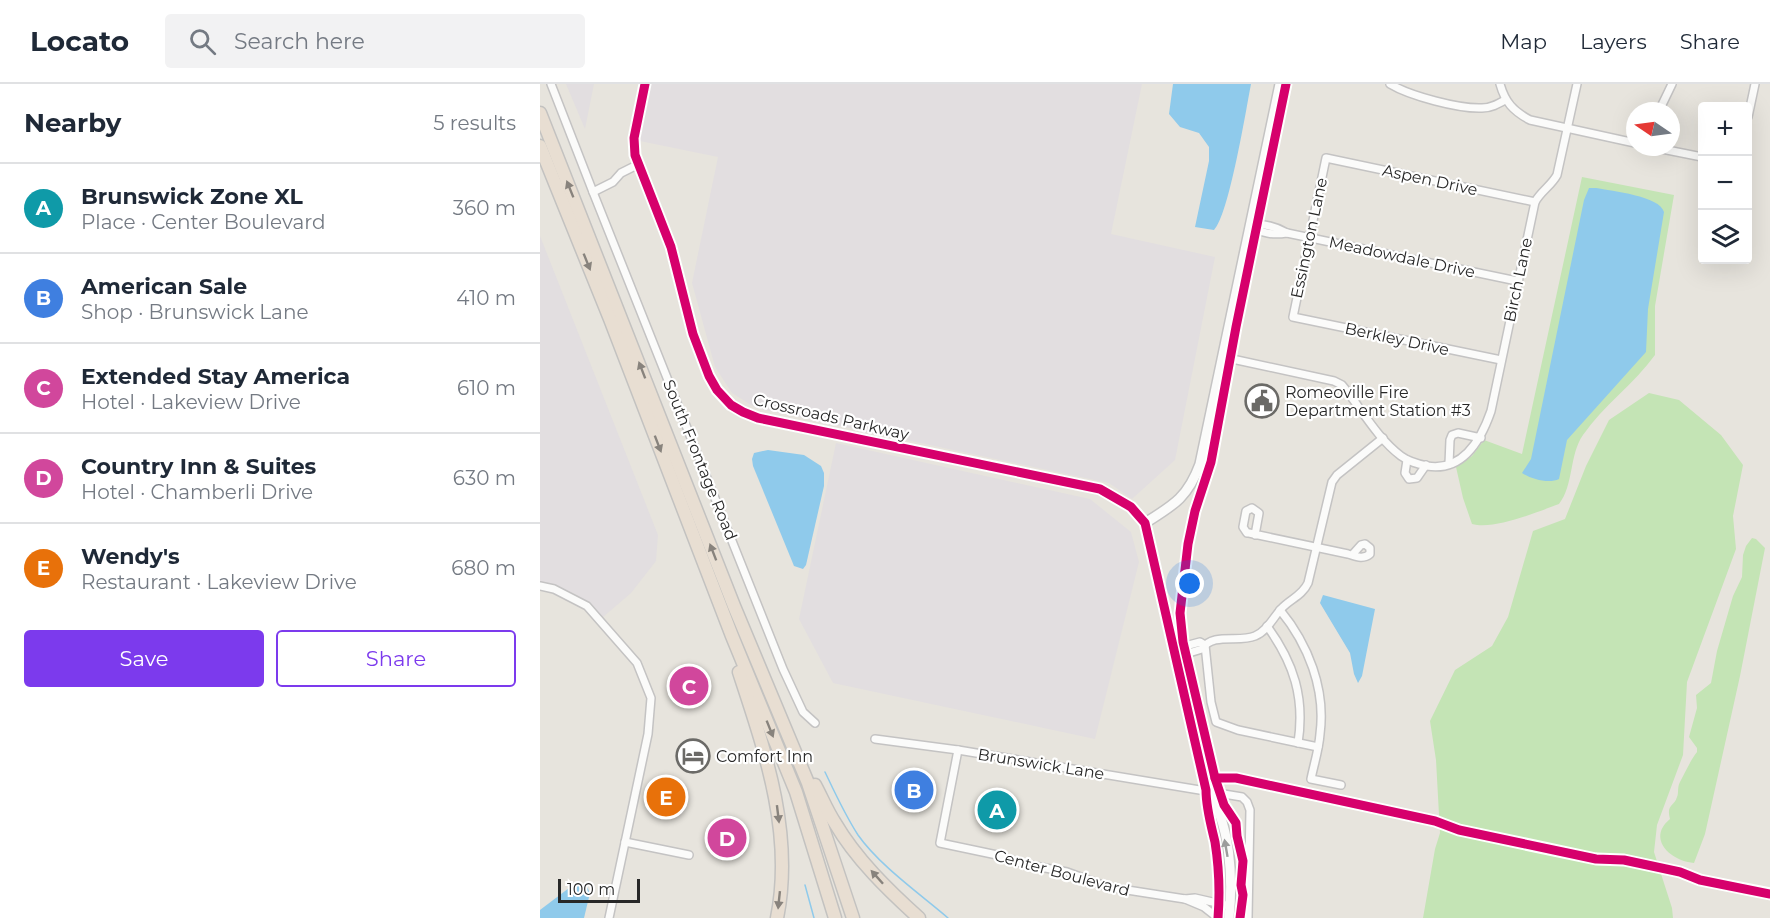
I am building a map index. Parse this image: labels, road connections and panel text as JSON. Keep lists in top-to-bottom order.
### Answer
{
  "streets": {
    "street": [
      "Aspen Drive",
      "Essington Lane",
      "Meadowdale Drive",
      "Birch Lane",
      "Berkley Drive",
      "Crossroads Parkway",
      "South Frontage Road",
      "Brunswick Lane",
      "Center Boulevard"
    ]
  },
  "crossings": [
    ["Aspen Drive", "Essington Lane"],
    ["Aspen Drive", "Birch Lane"],
    ["Essington Lane", "Meadowdale Drive"],
    ["Essington Lane", "Berkley Drive"],
    ["Meadowdale Drive", "Birch Lane"],
    ["Birch Lane", "Berkley Drive"],
    ["Brunswick Lane", "Center Boulevard"]
  ],
  "places": {
    "public building": ["Romeoville Fire Department Station #3"],
    "hotel": ["Comfort Inn"]
  },
  "scale_bar": "100 m",
  "north": "left",
  "page": {
    "header": "Locato",
    "search": "Search here",
    "nav": ["Map", "Layers", "Share"],
    "heading": ["Nearby", "5 results"],
    "map_buttons": ["+", "−"],
    "list": [
      {
        "mark": "A",
        "name": "Brunswick Zone XL",
        "note": "Place · Center Boulevard",
        "value": "360 m"
      },
      {
        "mark": "B",
        "name": "American Sale",
        "note": "Shop · Brunswick Lane",
        "value": "410 m"
      },
      {
        "mark": "C",
        "name": "Extended Stay America",
        "note": "Hotel · Lakeview Drive",
        "value": "610 m"
      },
      {
        "mark": "D",
        "name": "Country Inn & Suites",
        "note": "Hotel · Chamberli Drive",
        "value": "630 m"
      },
      {
        "mark": "E",
        "name": "Wendy's",
        "note": "Restaurant · Lakeview Drive",
        "value": "680 m"
      }
    ],
    "buttons": ["Save", "Share"],
    "pins": [
      "C",
      "B",
      "E",
      "A",
      "D"
    ],
    "scale": "100 m"
  }
}
